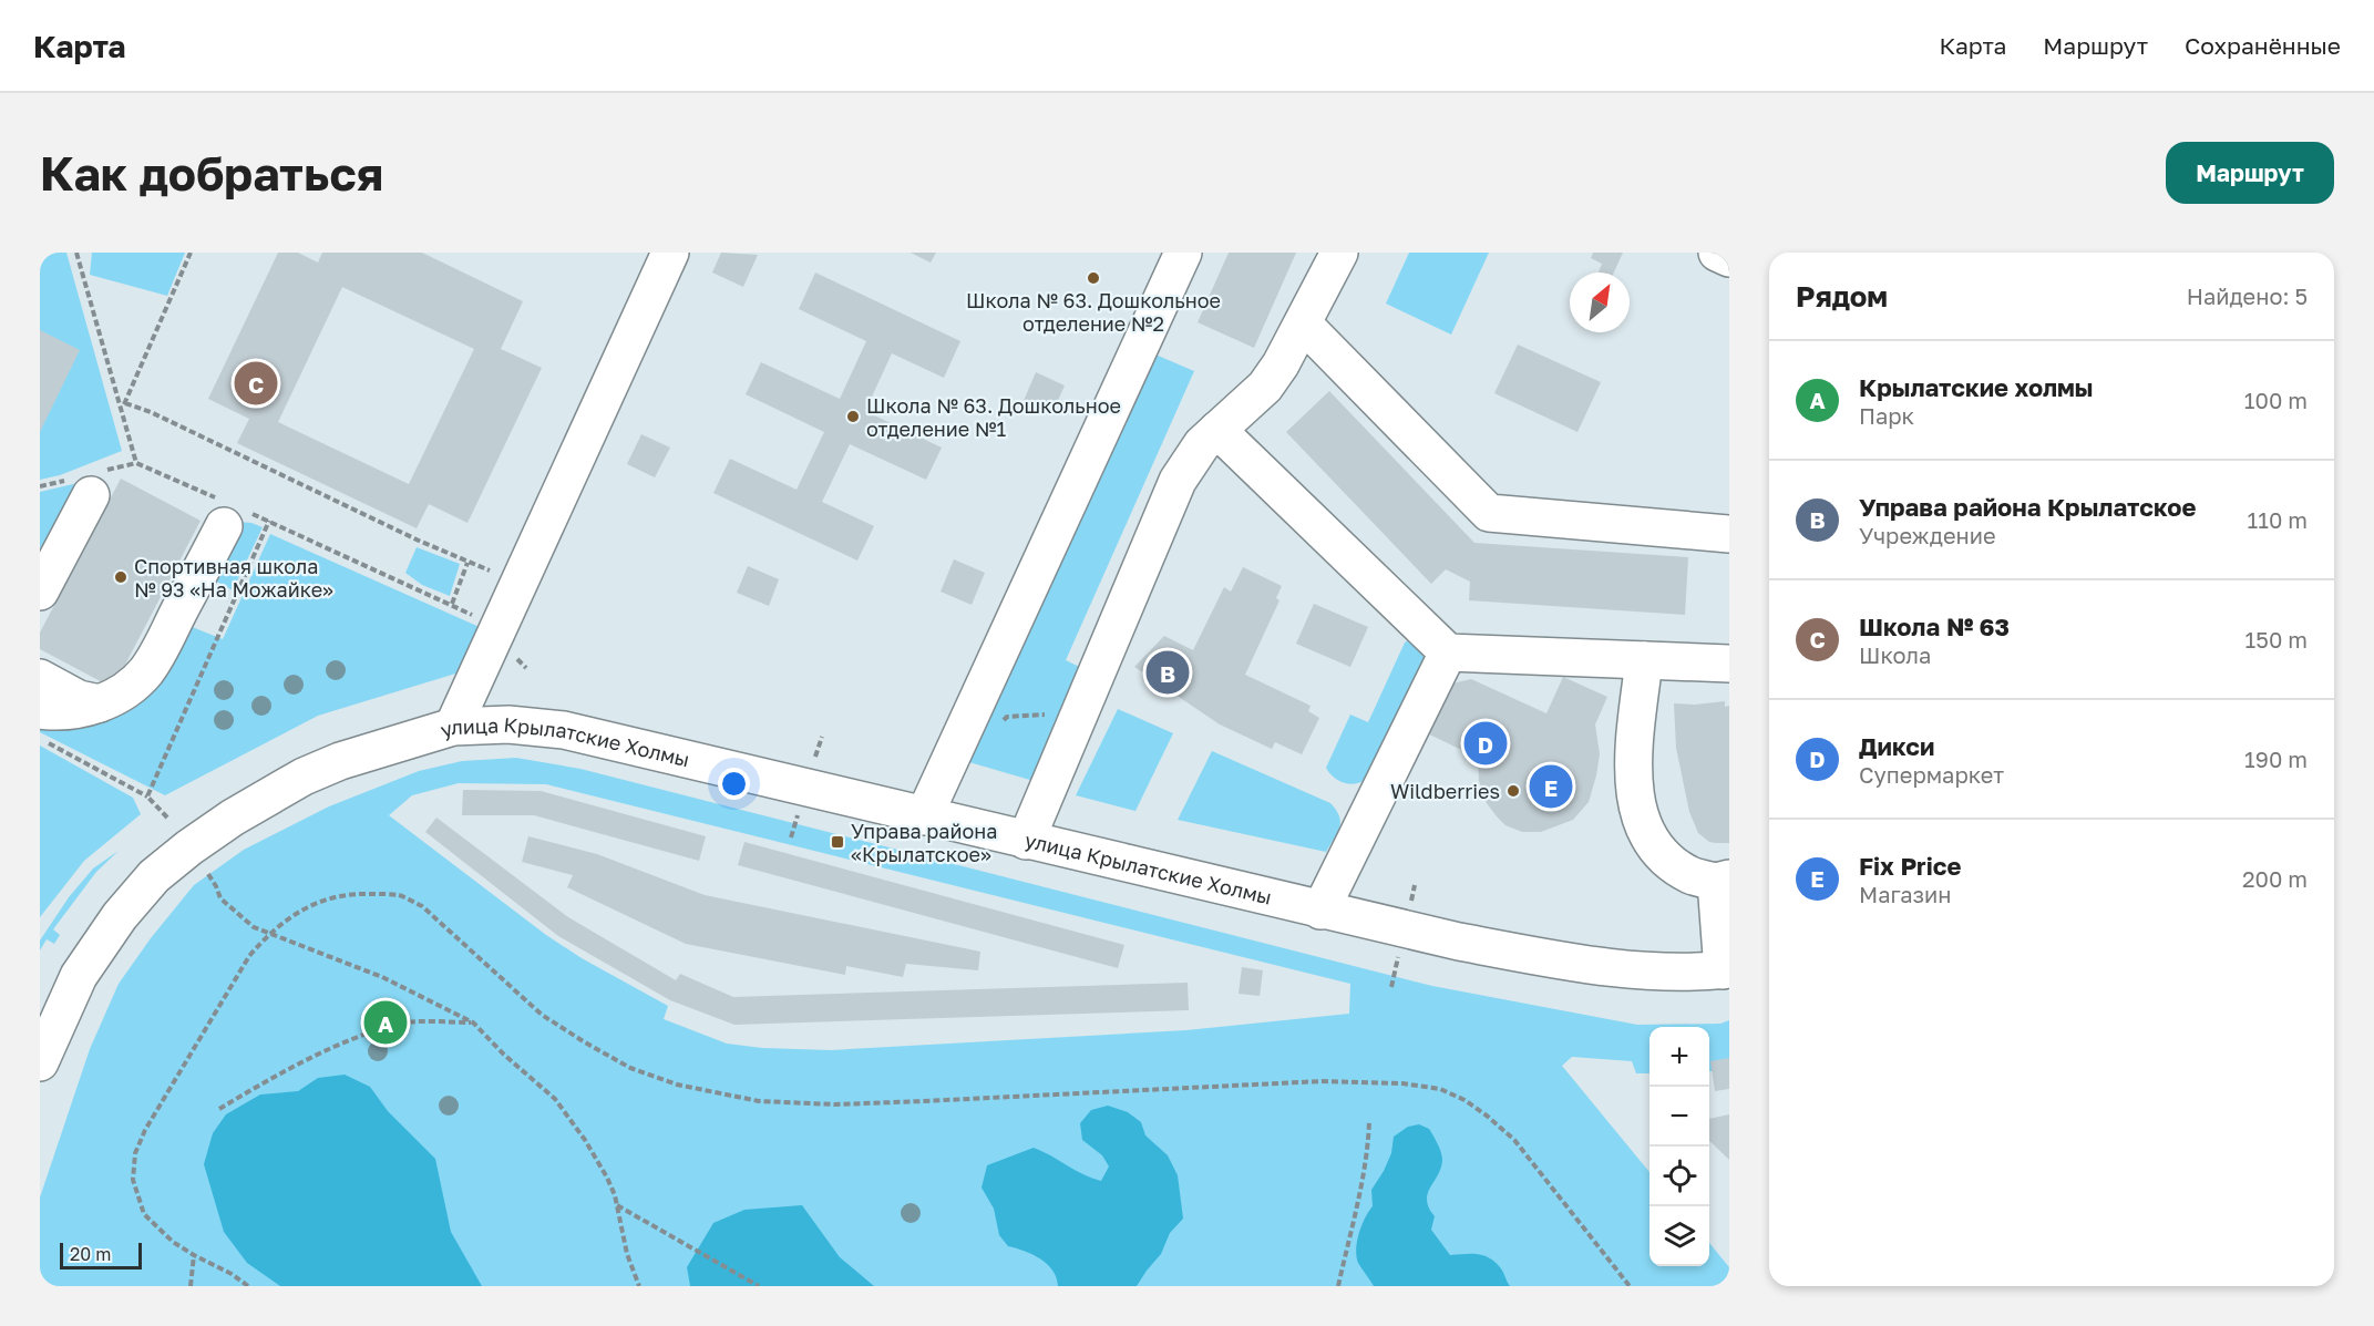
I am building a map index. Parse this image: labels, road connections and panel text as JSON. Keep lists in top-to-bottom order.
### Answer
{
  "streets": {
    "street": ["улица Крылатские Холмы"]
  },
  "places": {
    "other": [
      "Школа № 63. Дошкольное отделение №2",
      "Школа № 63. Дошкольное отделение №1",
      "Спортивная школа № 93 «На Можайке»",
      "Wildberries"
    ],
    "transit": ["Управа района «Крылатское»"]
  },
  "scale_bar": "20 m",
  "north": "top right",
  "page": {
    "header": "Карта",
    "nav": ["Карта", "Маршрут", "Сохранённые"],
    "buttons": "Маршрут",
    "title": "Как добраться",
    "heading": ["Рядом", "Найдено: 5"],
    "list": [
      {
        "mark": "A",
        "name": "Крылатские холмы",
        "note": "Парк",
        "value": "100 m"
      },
      {
        "mark": "B",
        "name": "Управа района Крылатское",
        "note": "Учреждение",
        "value": "110 m"
      },
      {
        "mark": "C",
        "name": "Школа № 63",
        "note": "Школа",
        "value": "150 m"
      },
      {
        "mark": "D",
        "name": "Дикси",
        "note": "Супермаркет",
        "value": "190 m"
      },
      {
        "mark": "E",
        "name": "Fix Price",
        "note": "Магазин",
        "value": "200 m"
      }
    ],
    "pins": [
      "C",
      "B",
      "D",
      "E",
      "A"
    ],
    "map_buttons": ["+", "−"],
    "scale": "20 m"
  }
}
